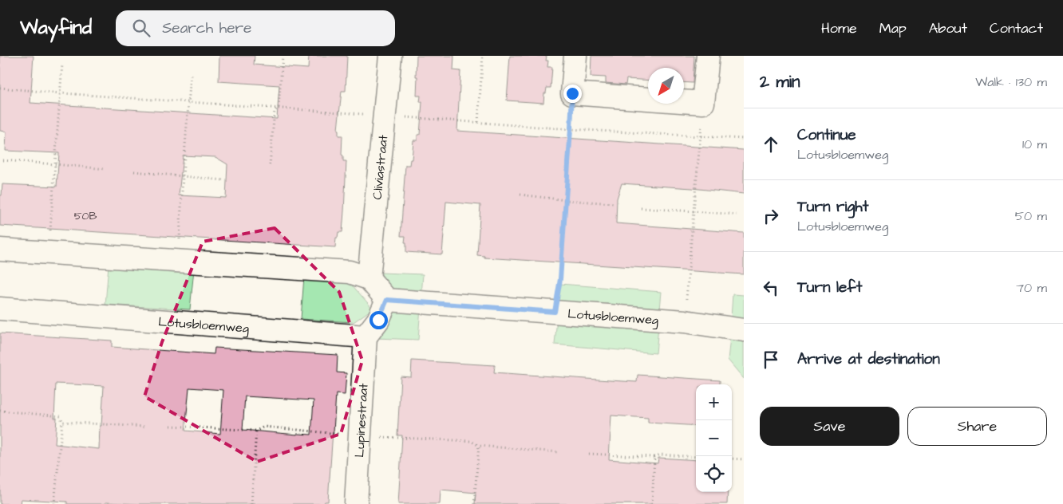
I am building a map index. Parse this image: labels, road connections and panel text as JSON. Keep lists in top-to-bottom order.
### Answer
{
  "streets": {
    "street": ["Cliviastraat", "Lotusbloemweg", "Lupinestraat"]
  },
  "crossings": [
    ["Lotusbloemweg", "Lupinestraat"]
  ],
  "house_numbers": ["50B"],
  "north": "bottom left",
  "page": {
    "header": "Wayfind",
    "search": "Search here",
    "nav": [
      "Home",
      "Map",
      "About",
      "Contact"
    ],
    "heading": ["2 min", "Walk · 130 m"],
    "list": [
      ["Continue", "Lotusbloemweg", "10 m"],
      ["Turn right", "Lotusbloemweg", "50 m"],
      ["Turn left", "70 m"],
      "Arrive at destination"
    ],
    "map_buttons": ["+", "−"],
    "buttons": ["Save", "Share"]
  }
}
